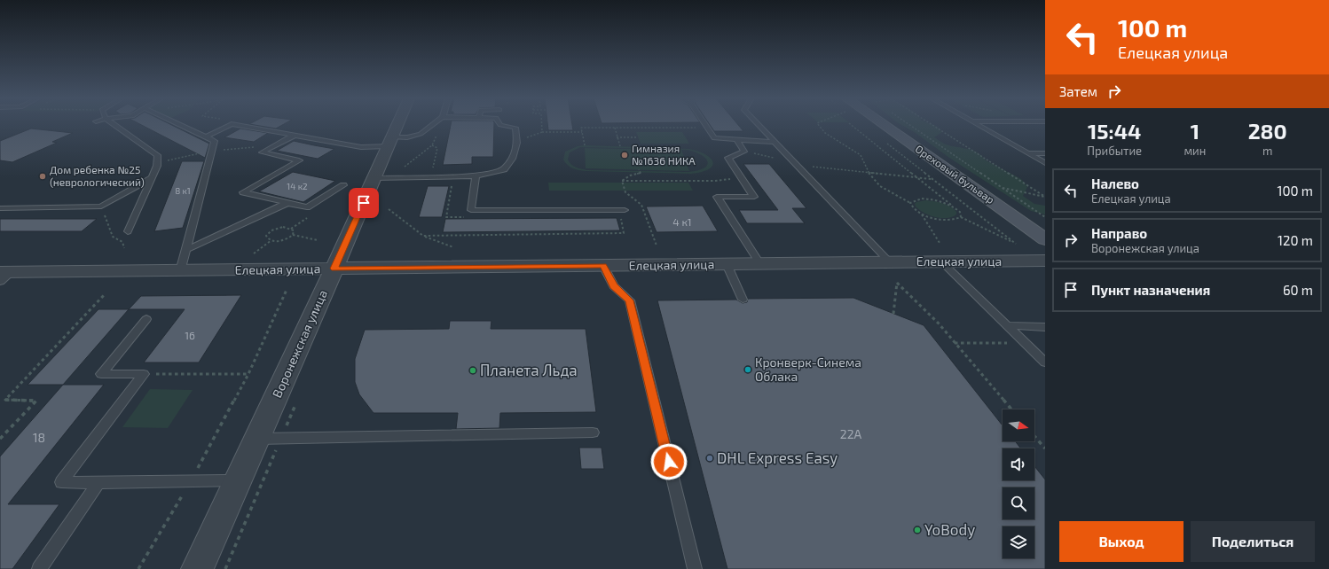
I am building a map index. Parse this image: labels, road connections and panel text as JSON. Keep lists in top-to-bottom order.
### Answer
{
  "streets": {
    "main road": ["Ореховый бульвар"],
    "street": ["Елецкая улица", "Воронежская улица"]
  },
  "crossings": [
    ["Елецкая улица", "Воронежская улица"]
  ],
  "places": [
    "Гимназия №1636 НИКА",
    "Дом ребенка №25 (неврологический)",
    "Кронверк-Синема Облака",
    "Планета Льда",
    "DHL Express Easy",
    "YoBody"
  ],
  "house_numbers": [
    "14 к2",
    "8 к1",
    "4 к1",
    "16",
    "22А",
    "18"
  ],
  "north": "right",
  "page": {
    "turn": ["100 m", "Елецкая улица"],
    "then": "Затем",
    "eta": [
      "15:44",
      "Прибытие",
      "1",
      "мин",
      "280",
      "m"
    ],
    "list": [
      {
        "name": "Налево",
        "note": "Елецкая улица",
        "value": "100 m"
      },
      {
        "name": "Направо",
        "note": "Воронежская улица",
        "value": "120 m"
      },
      {
        "name": "Пункт назначения",
        "value": "60 m"
      }
    ],
    "buttons": ["Выход", "Поделиться"]
  }
}
